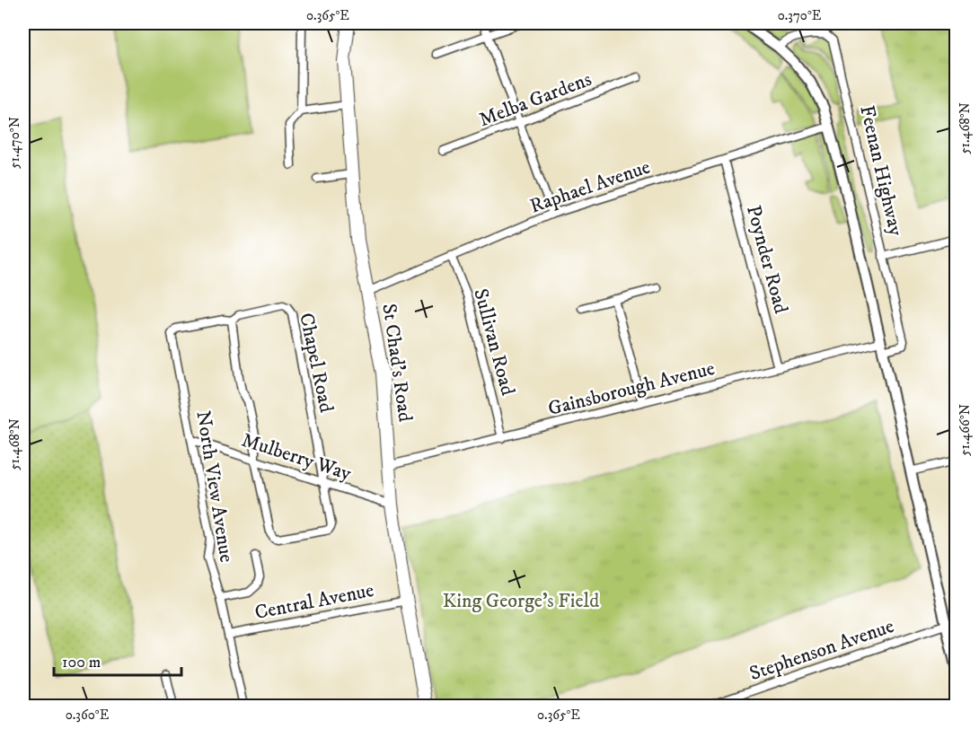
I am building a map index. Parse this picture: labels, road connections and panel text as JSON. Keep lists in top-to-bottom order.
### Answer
{
  "streets": {
    "main road": ["St Chad's Road"],
    "street": [
      "Melba Gardens",
      "Feenan Highway",
      "Raphael Avenue",
      "Poynder Road",
      "Sullivan Road",
      "Chapel Road",
      "Gainsborough Avenue",
      "Mulberry Way",
      "North View Avenue",
      "Central Avenue",
      "Stephenson Avenue"
    ]
  },
  "crossings": [
    ["Feenan Highway", "Raphael Avenue"],
    ["Feenan Highway", "Gainsborough Avenue"],
    ["Feenan Highway", "Stephenson Avenue"],
    ["Raphael Avenue", "Poynder Road"],
    ["Raphael Avenue", "Sullivan Road"],
    ["Raphael Avenue", "St Chad's Road"],
    ["Poynder Road", "Gainsborough Avenue"],
    ["Sullivan Road", "Gainsborough Avenue"],
    ["Chapel Road", "Mulberry Way"],
    ["Chapel Road", "North View Avenue"],
    ["St Chad's Road", "Gainsborough Avenue"],
    ["St Chad's Road", "Mulberry Way"],
    ["St Chad's Road", "Central Avenue"],
    ["Mulberry Way", "North View Avenue"],
    ["North View Avenue", "Central Avenue"]
  ],
  "parks": ["King George's Field"],
  "scale_bar": "100 m",
  "coordinates": [
    "0.365°E",
    "0.370°E",
    "51.468°N",
    "51.470°N",
    "51.466°N",
    "0.360°E"
  ]
}
